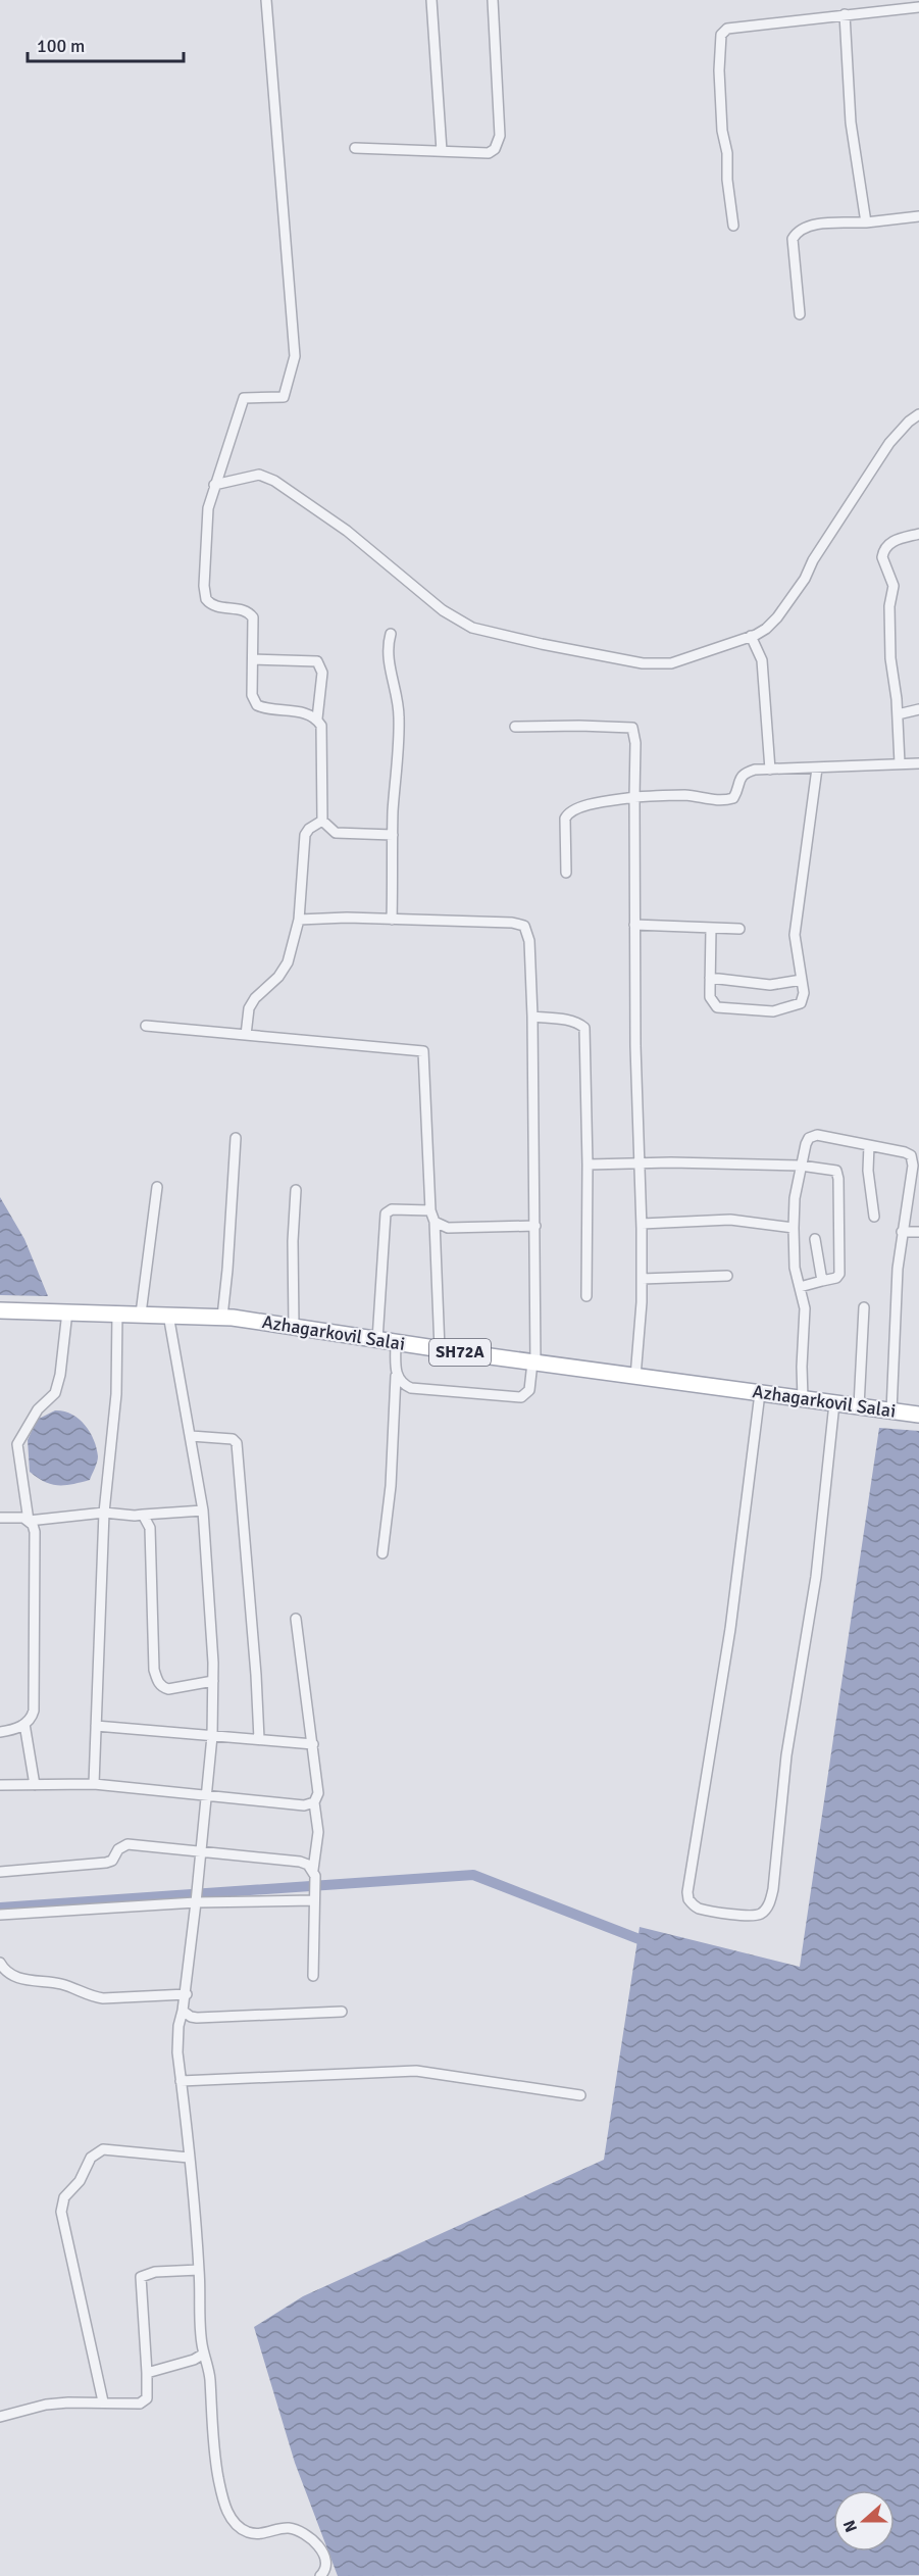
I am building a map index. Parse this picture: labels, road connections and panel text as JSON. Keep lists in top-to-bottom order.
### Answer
{
  "streets": {
    "main road": ["Azhagarkovil Salai", "SH72A"]
  },
  "scale_bar": "100 m",
  "north": "left"
}
